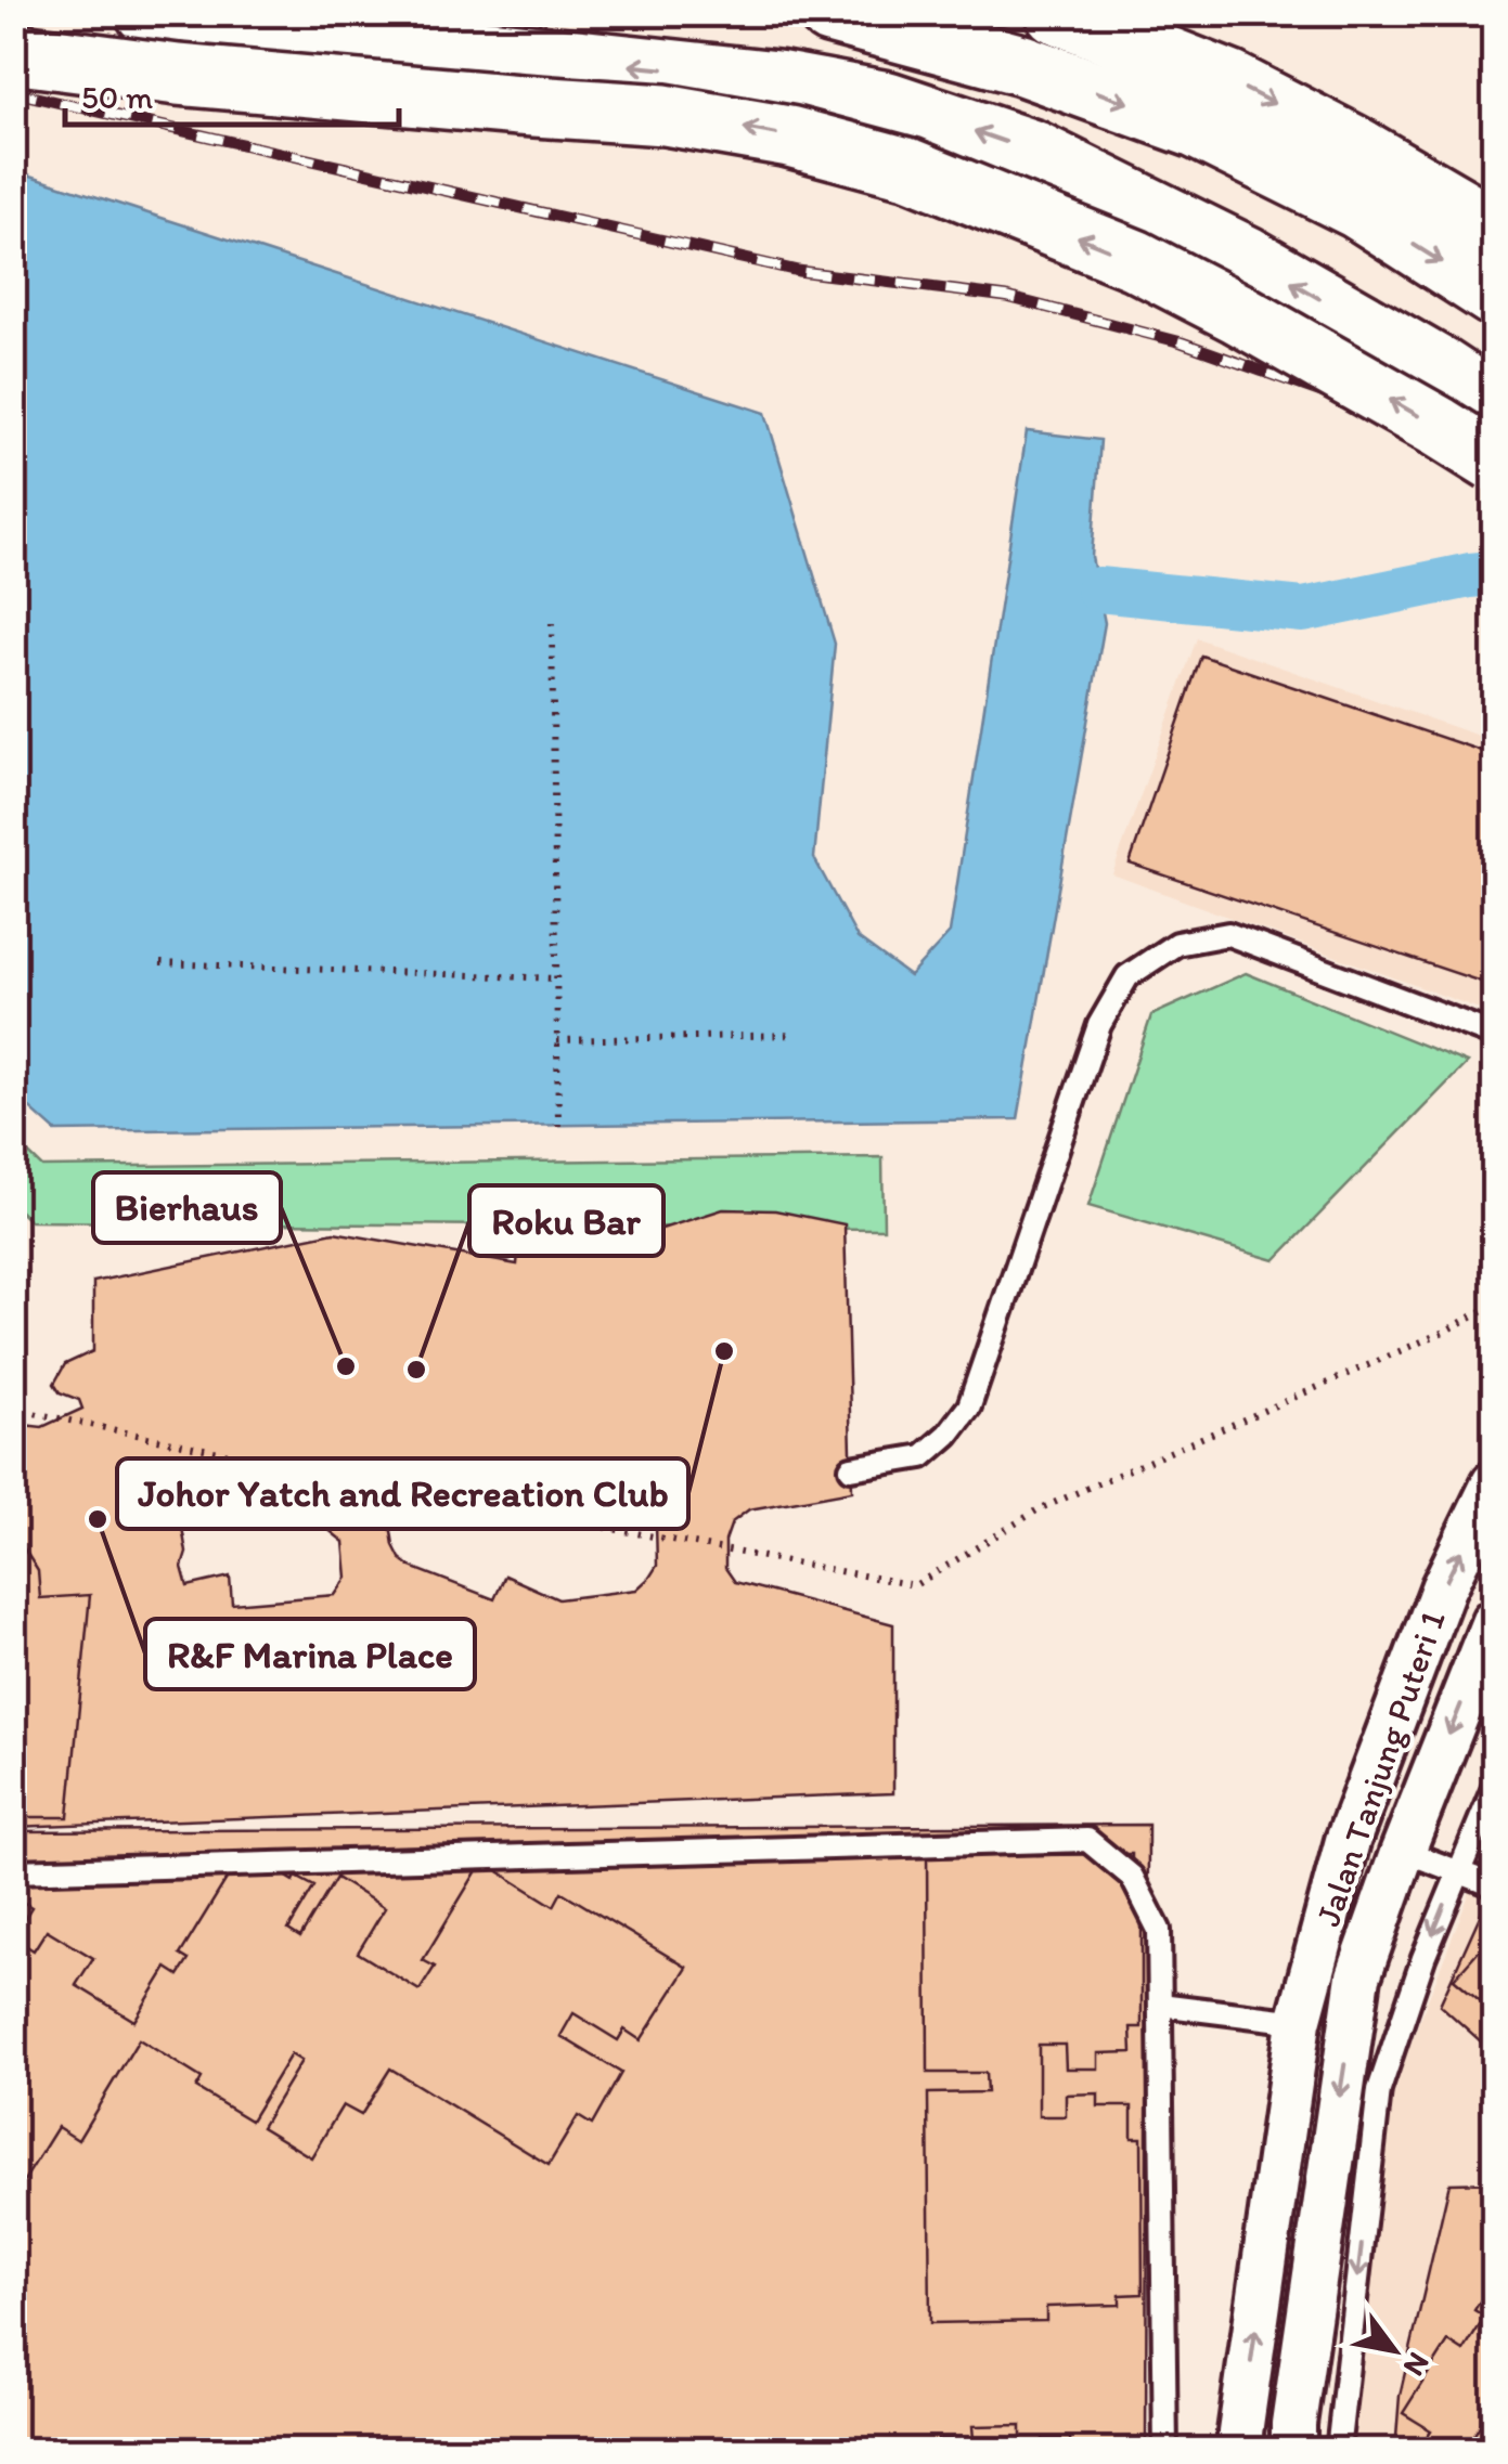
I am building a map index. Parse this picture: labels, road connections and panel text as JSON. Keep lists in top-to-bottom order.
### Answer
{
  "streets": {
    "street": ["Jalan Tanjung Puteri 1"]
  },
  "places": [
    "Johor Yatch and Recreation Club",
    "Bierhaus",
    "Roku Bar",
    "R&F Marina Place"
  ],
  "scale_bar": "50 m",
  "north": "bottom right"
}
